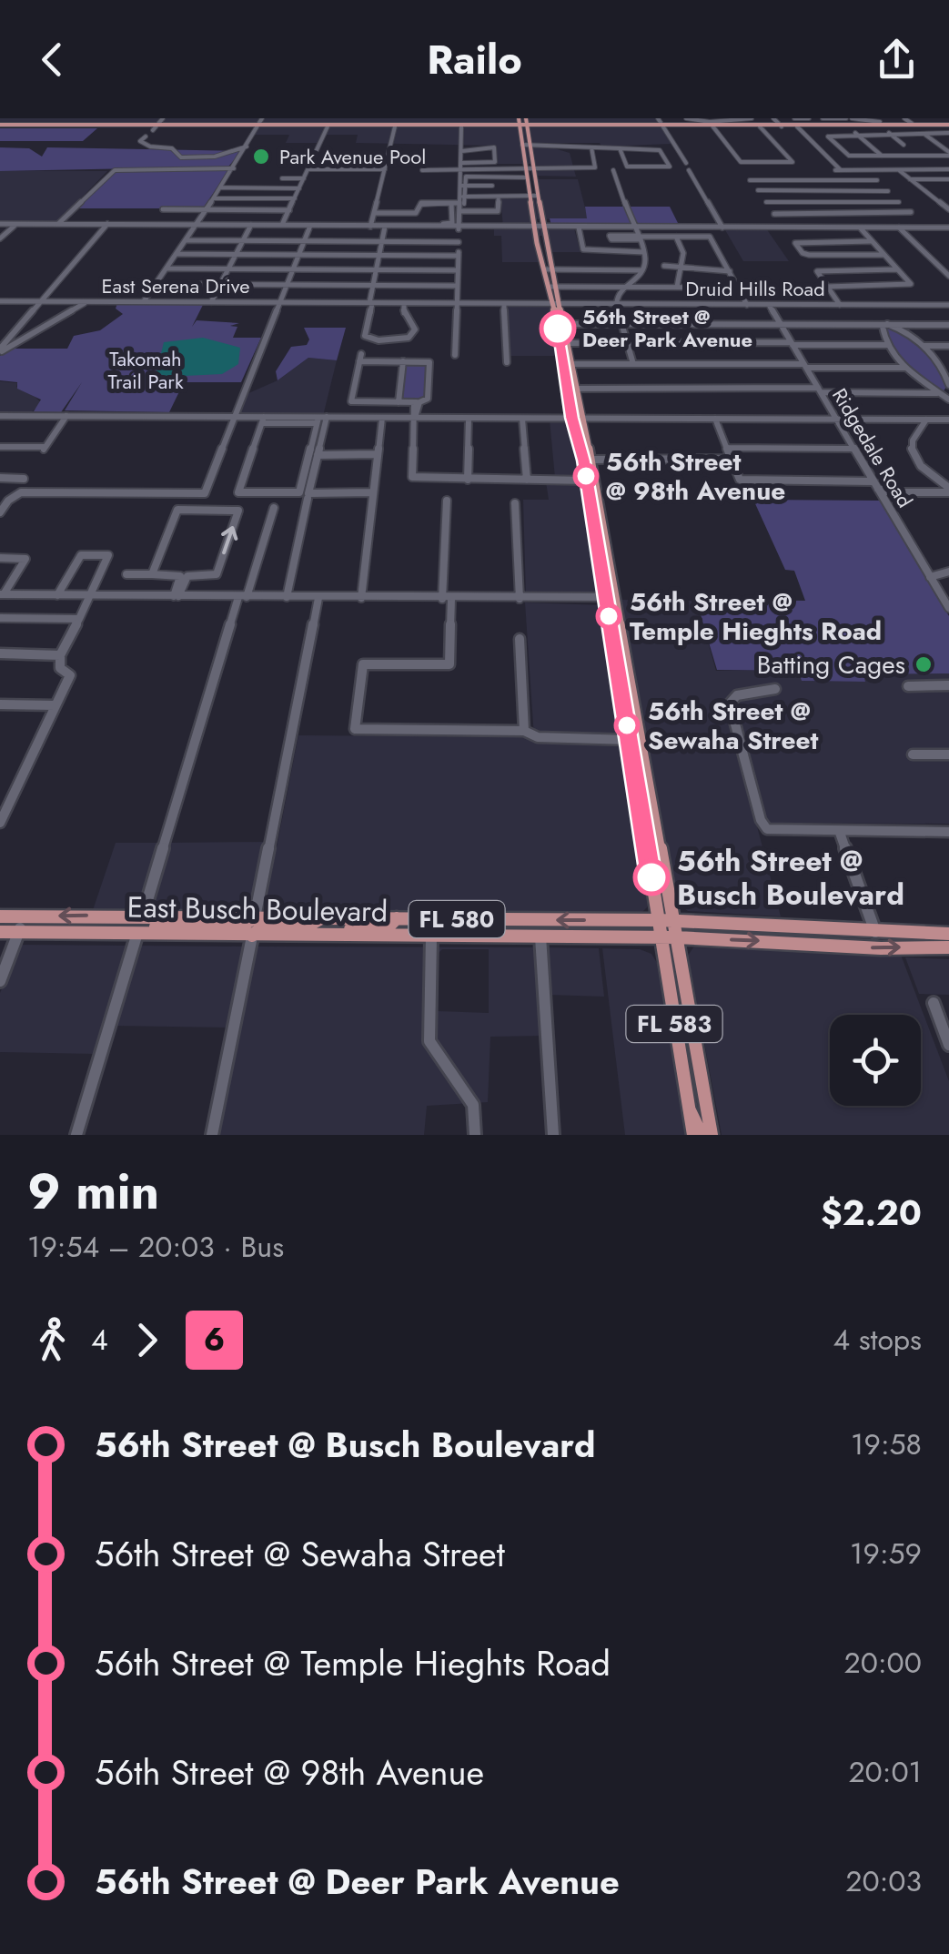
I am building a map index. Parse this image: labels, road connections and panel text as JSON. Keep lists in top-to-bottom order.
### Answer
{
  "streets": {
    "main road": ["East Busch Boulevard", "FL 580", "FL 583"],
    "street": ["East Serena Drive", "Druid Hills Road", "Ridgedale Road"]
  },
  "crossings": [
    ["Druid Hills Road", "Ridgedale Road"],
    ["Druid Hills Road", "FL 583"],
    ["East Busch Boulevard", "FL 583"]
  ],
  "parks": ["Takomah Trail Park"],
  "places": [
    "Park Avenue Pool",
    "56th Street @ Deer Park Avenue",
    "56th Street @ 98th Avenue",
    "56th Street @ Temple Hieghts Road",
    "Batting Cages",
    "56th Street @ Sewaha Street",
    "56th Street @ Busch Boulevard"
  ],
  "lines": ["bus line 6"],
  "page": {
    "header": "Railo",
    "heading": ["9 min", "19:54 – 20:03 · Bus", "$2.20"],
    "legs": ["4", "6", "4 stops"],
    "list": [
      {
        "name": "56th Street @ Busch Boulevard",
        "value": "19:58"
      },
      {
        "name": "56th Street @ Sewaha Street",
        "value": "19:59"
      },
      {
        "name": "56th Street @ Temple Hieghts Road",
        "value": "20:00"
      },
      {
        "name": "56th Street @ 98th Avenue",
        "value": "20:01"
      },
      {
        "name": "56th Street @ Deer Park Avenue",
        "value": "20:03"
      }
    ]
  }
}
